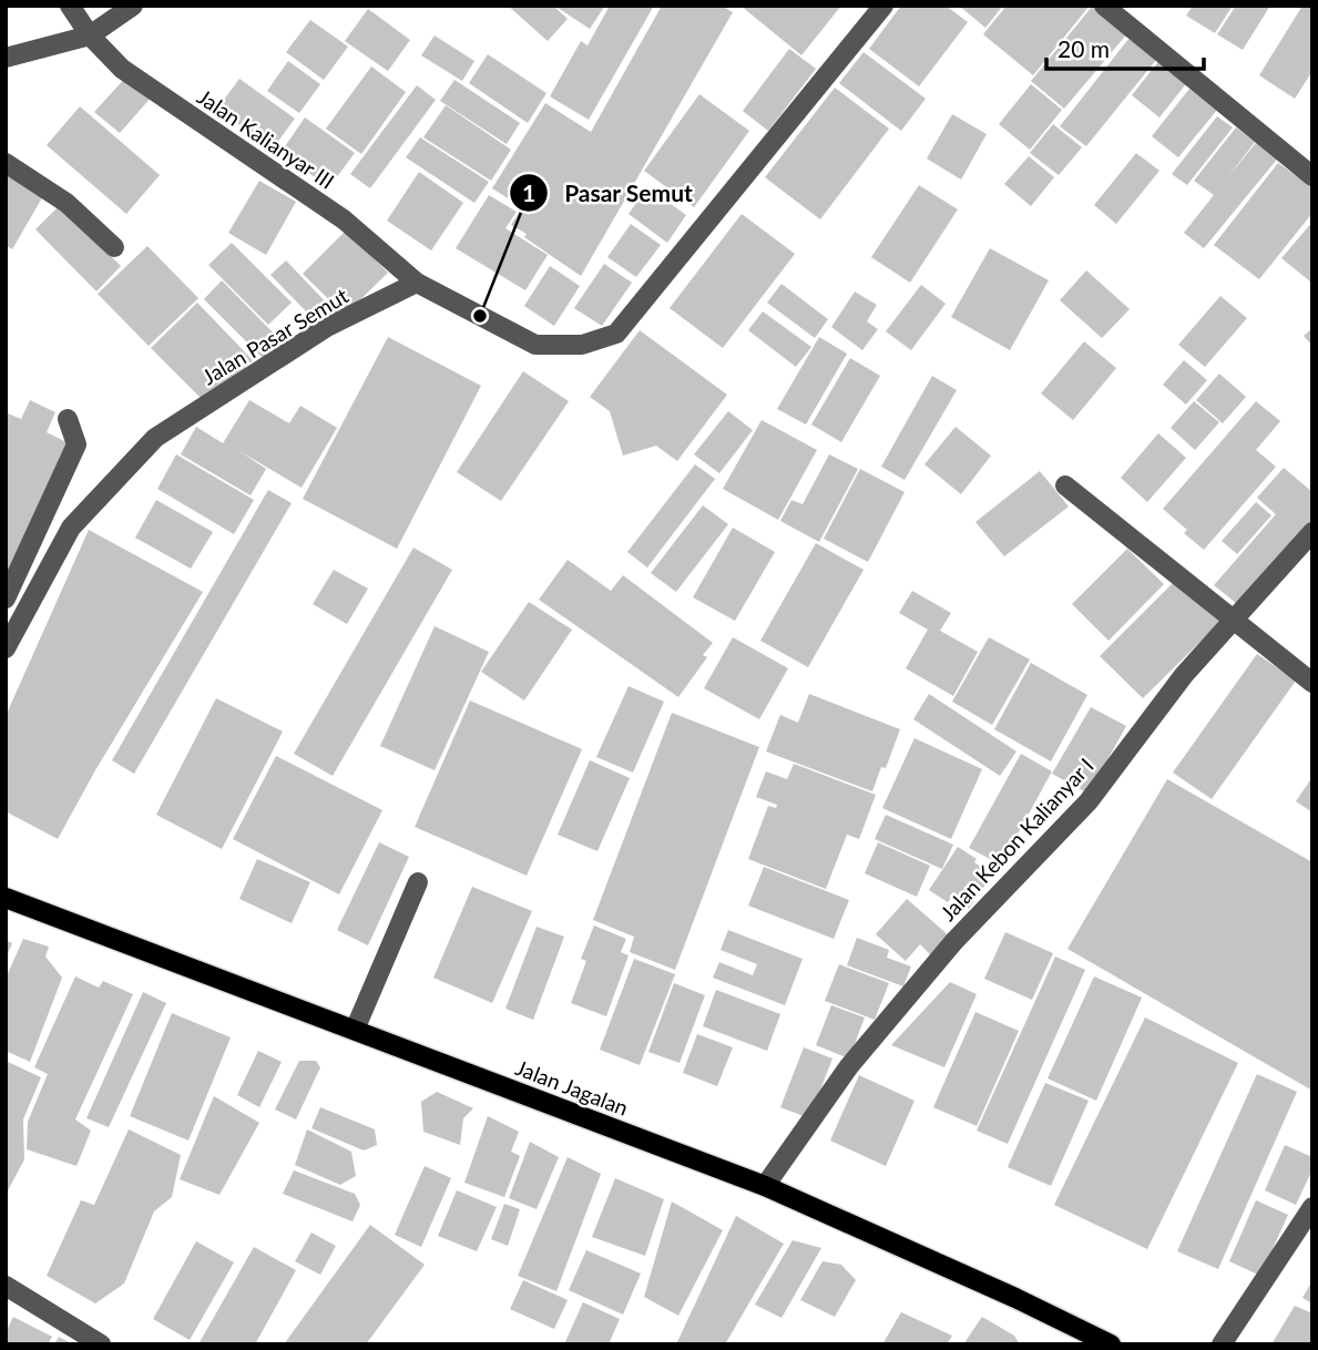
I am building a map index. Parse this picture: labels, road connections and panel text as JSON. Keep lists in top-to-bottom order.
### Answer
{
  "streets": {
    "main road": ["Jalan Jagalan"],
    "street": ["Jalan Kalianyar III", "Jalan Pasar Semut", "Jalan Kebon Kalianyar I"]
  },
  "crossings": [
    ["Jalan Kalianyar III", "Jalan Pasar Semut"],
    ["Jalan Kebon Kalianyar I", "Jalan Jagalan"]
  ],
  "places": ["Pasar Semut"],
  "scale_bar": "20 m"
}
